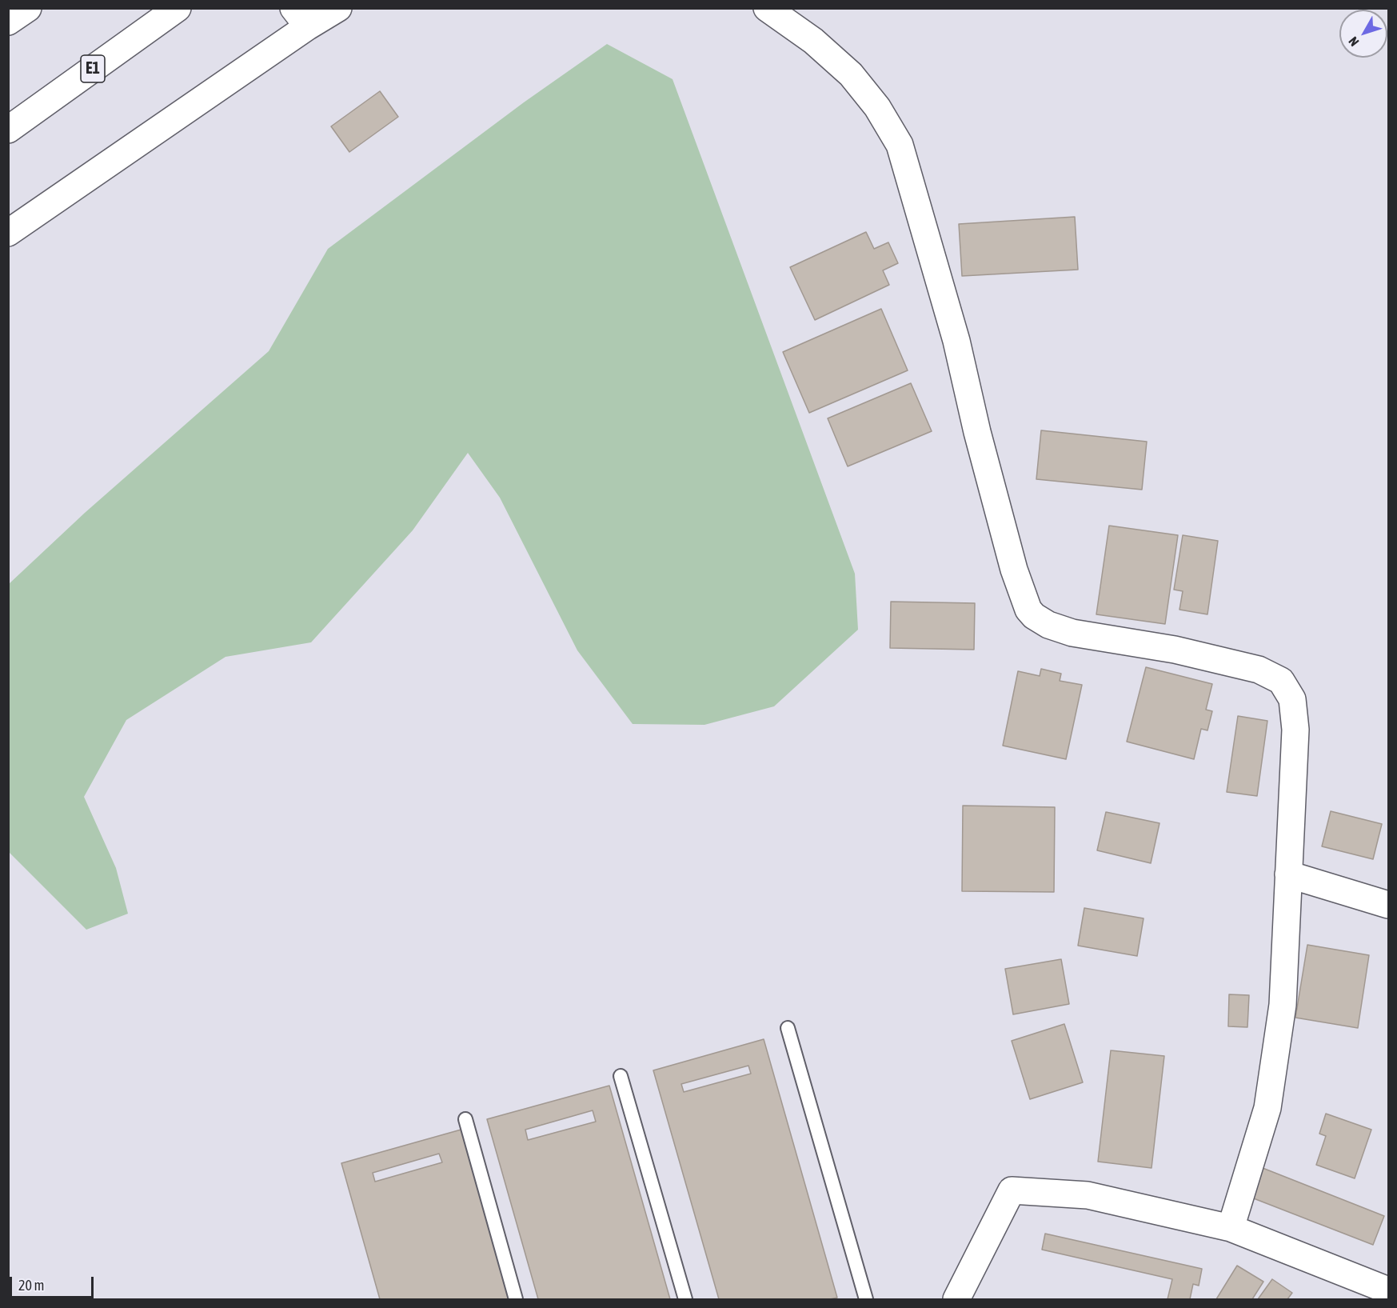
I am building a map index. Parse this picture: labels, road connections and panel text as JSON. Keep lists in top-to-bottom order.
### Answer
{
  "streets": {
    "main road": ["E1"]
  },
  "scale_bar": "20 m",
  "north": "bottom left"
}
